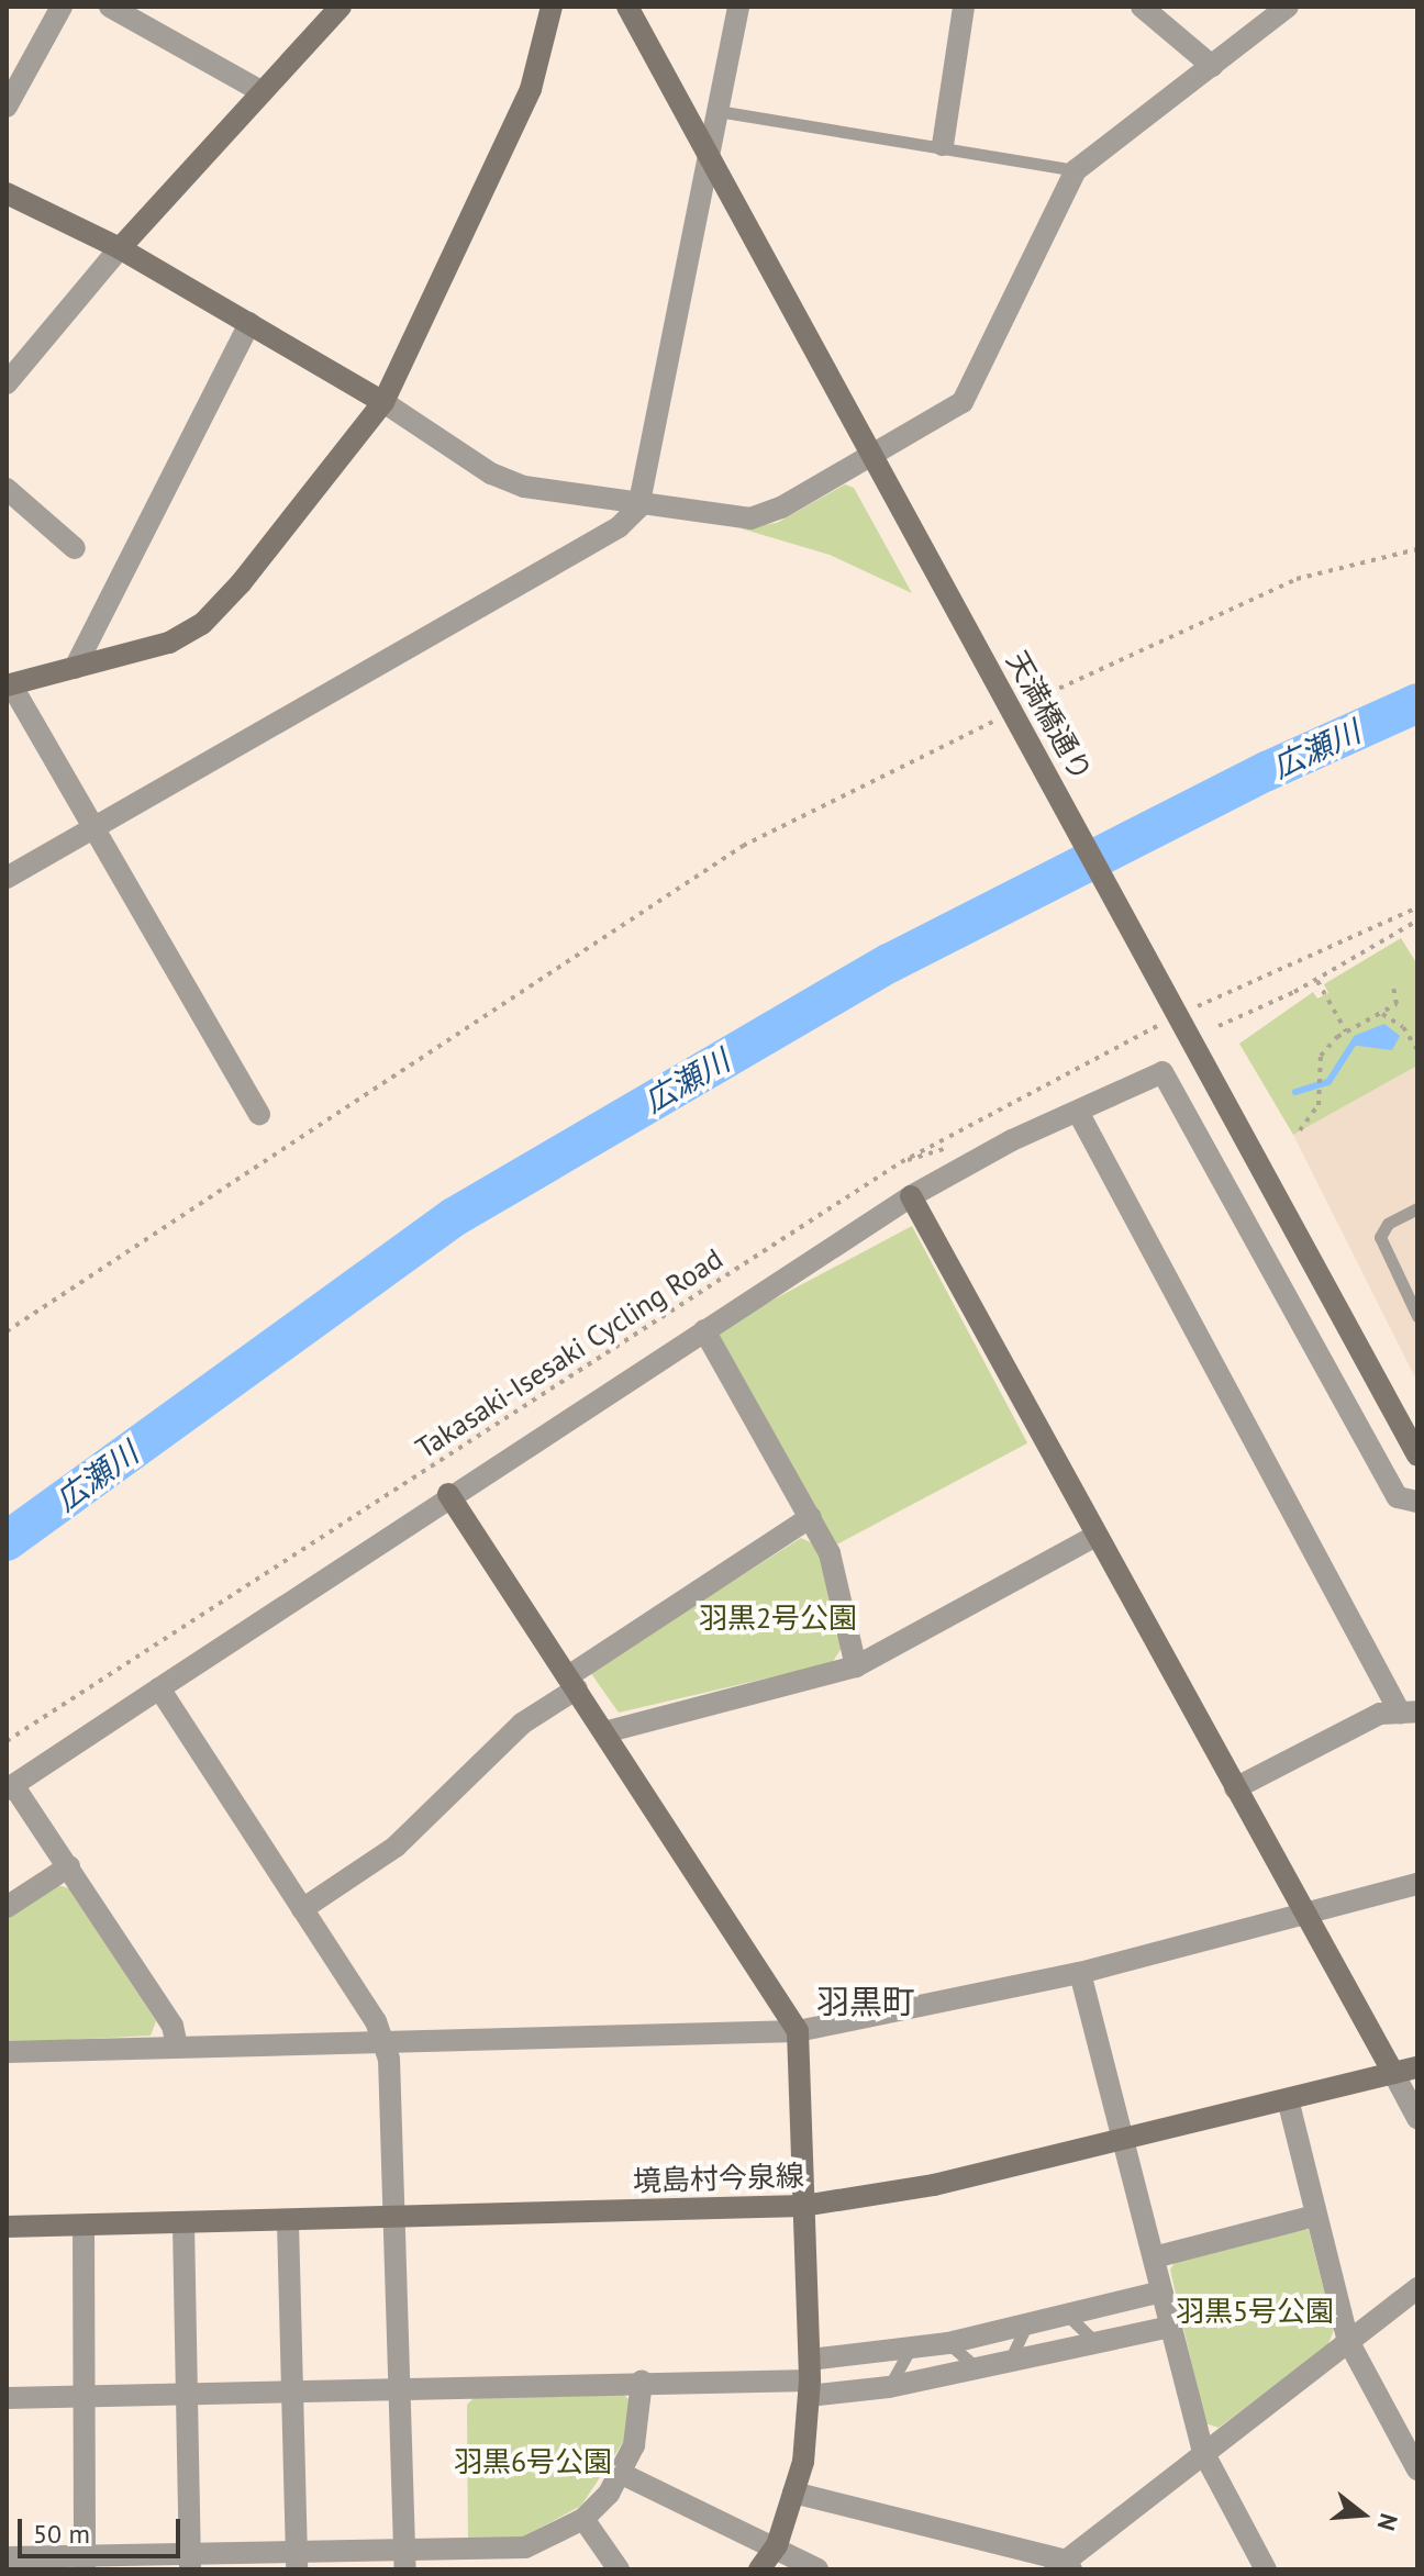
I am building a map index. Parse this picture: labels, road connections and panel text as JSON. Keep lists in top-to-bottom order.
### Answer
{
  "streets": {
    "street": ["天満橋通り", "境島村今泉線"],
    "path": ["Takasaki-Isesaki Cycling Road"]
  },
  "crossings": [
    ["天満橋通り", "Takasaki-Isesaki Cycling Road"]
  ],
  "districts": ["羽黒町"],
  "water": ["広瀬川"],
  "parks": ["羽黒2号公園", "羽黒5号公園", "羽黒6号公園"],
  "scale_bar": "50 m",
  "north": "right"
}
